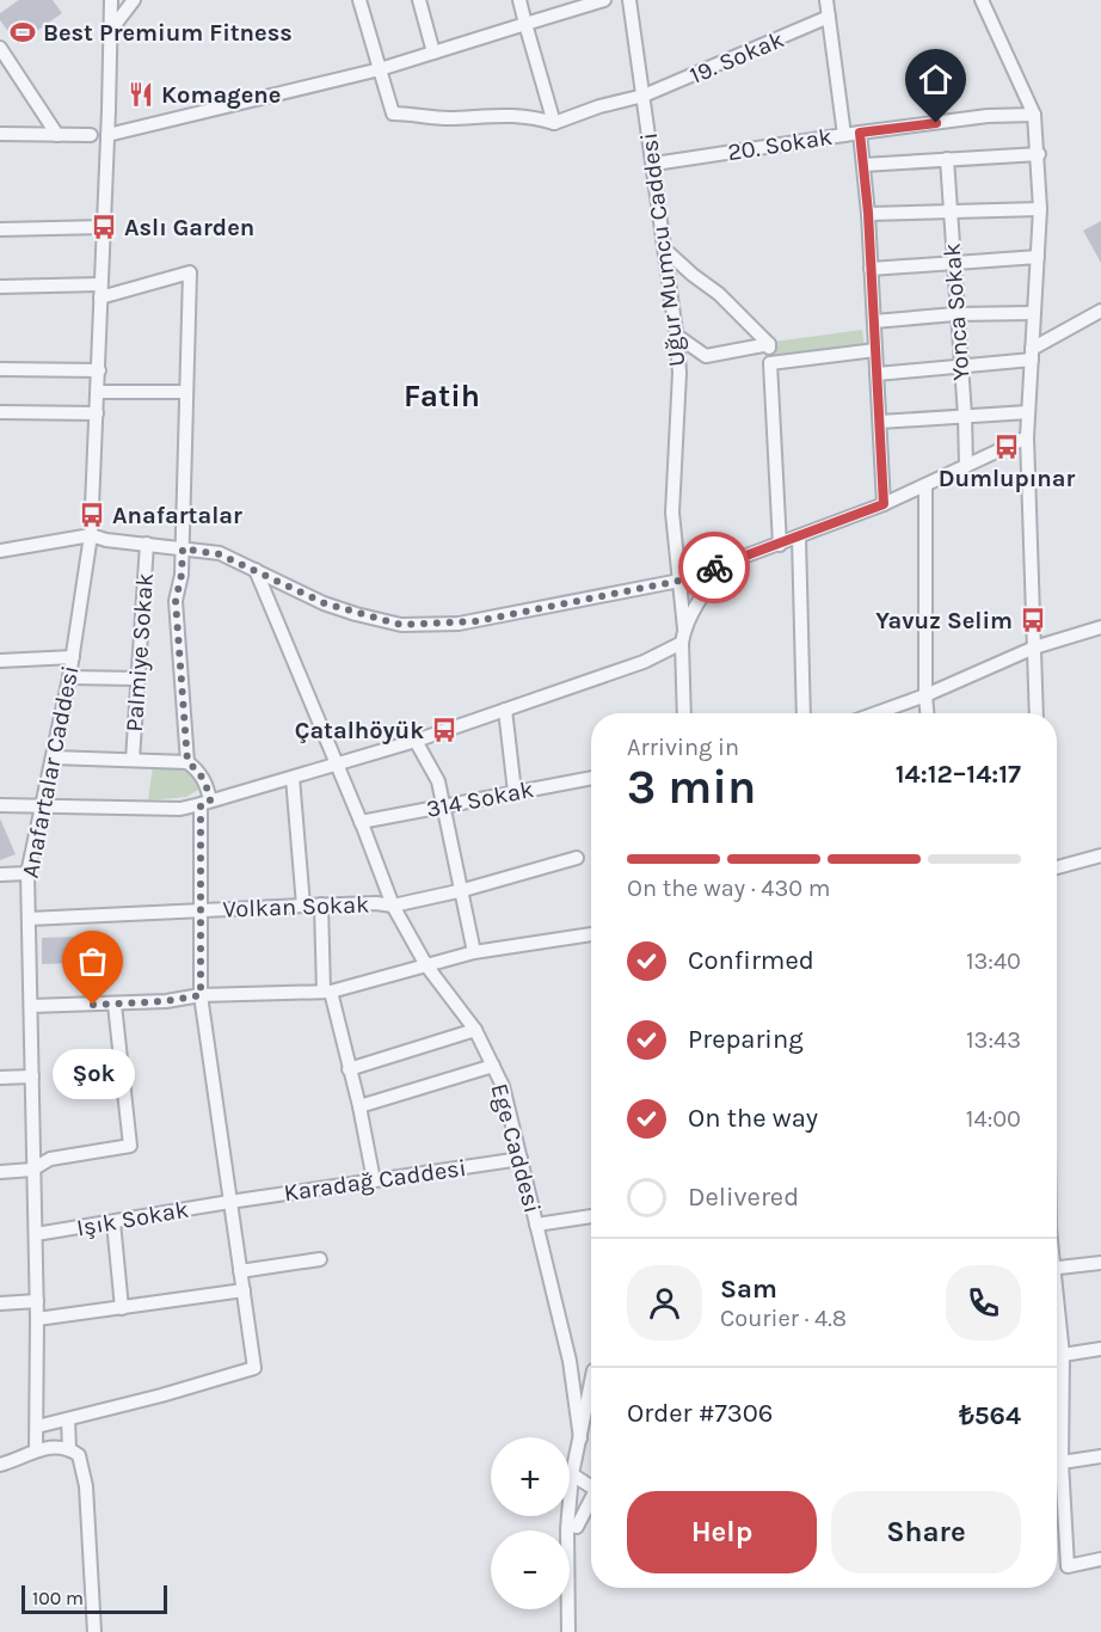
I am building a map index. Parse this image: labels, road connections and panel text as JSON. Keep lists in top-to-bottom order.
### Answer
{
  "streets": {
    "street": [
      "19. Sokak",
      "20. Sokak",
      "Uğur Mumcu Caddesi",
      "Yonca Sokak",
      "Palmiye Sokak",
      "Anafartalar Caddesi",
      "314 Sokak",
      "Volkan Sokak",
      "Ege Caddesi",
      "Karadağ Caddesi",
      "Işık Sokak"
    ]
  },
  "crossings": [
    ["19. Sokak", "Uğur Mumcu Caddesi"],
    ["20. Sokak", "Uğur Mumcu Caddesi"],
    ["Anafartalar Caddesi", "Volkan Sokak"],
    ["Anafartalar Caddesi", "Işık Sokak"],
    ["314 Sokak", "Ege Caddesi"],
    ["Volkan Sokak", "Ege Caddesi"],
    ["Ege Caddesi", "Karadağ Caddesi"],
    ["Karadağ Caddesi", "Işık Sokak"]
  ],
  "districts": ["Fatih"],
  "places": {
    "sports": ["Best Premium Fitness"],
    "restaurant": ["Komagene"],
    "bus stop": [
      "Aslı Garden",
      "Dumlupınar",
      "Anafartalar",
      "Yavuz Selim",
      "Çatalhöyük"
    ],
    "other": ["Şok"]
  },
  "scale_bar": "100 m",
  "page": {
    "heading": ["3 min", "Arriving in", "14:12–14:17"],
    "panel": [
      "Sam",
      "Courier · 4.8",
      "Order #7306",
      "₺564"
    ],
    "bar": "On the way · 430 m",
    "list": [
      ["Confirmed", "13:40"],
      ["Preparing", "13:43"],
      ["On the way", "14:00"],
      "Delivered"
    ],
    "bubble": "Şok",
    "map_buttons": ["+", "−"],
    "buttons": ["Help", "Share"],
    "scale": "100 m"
  }
}
